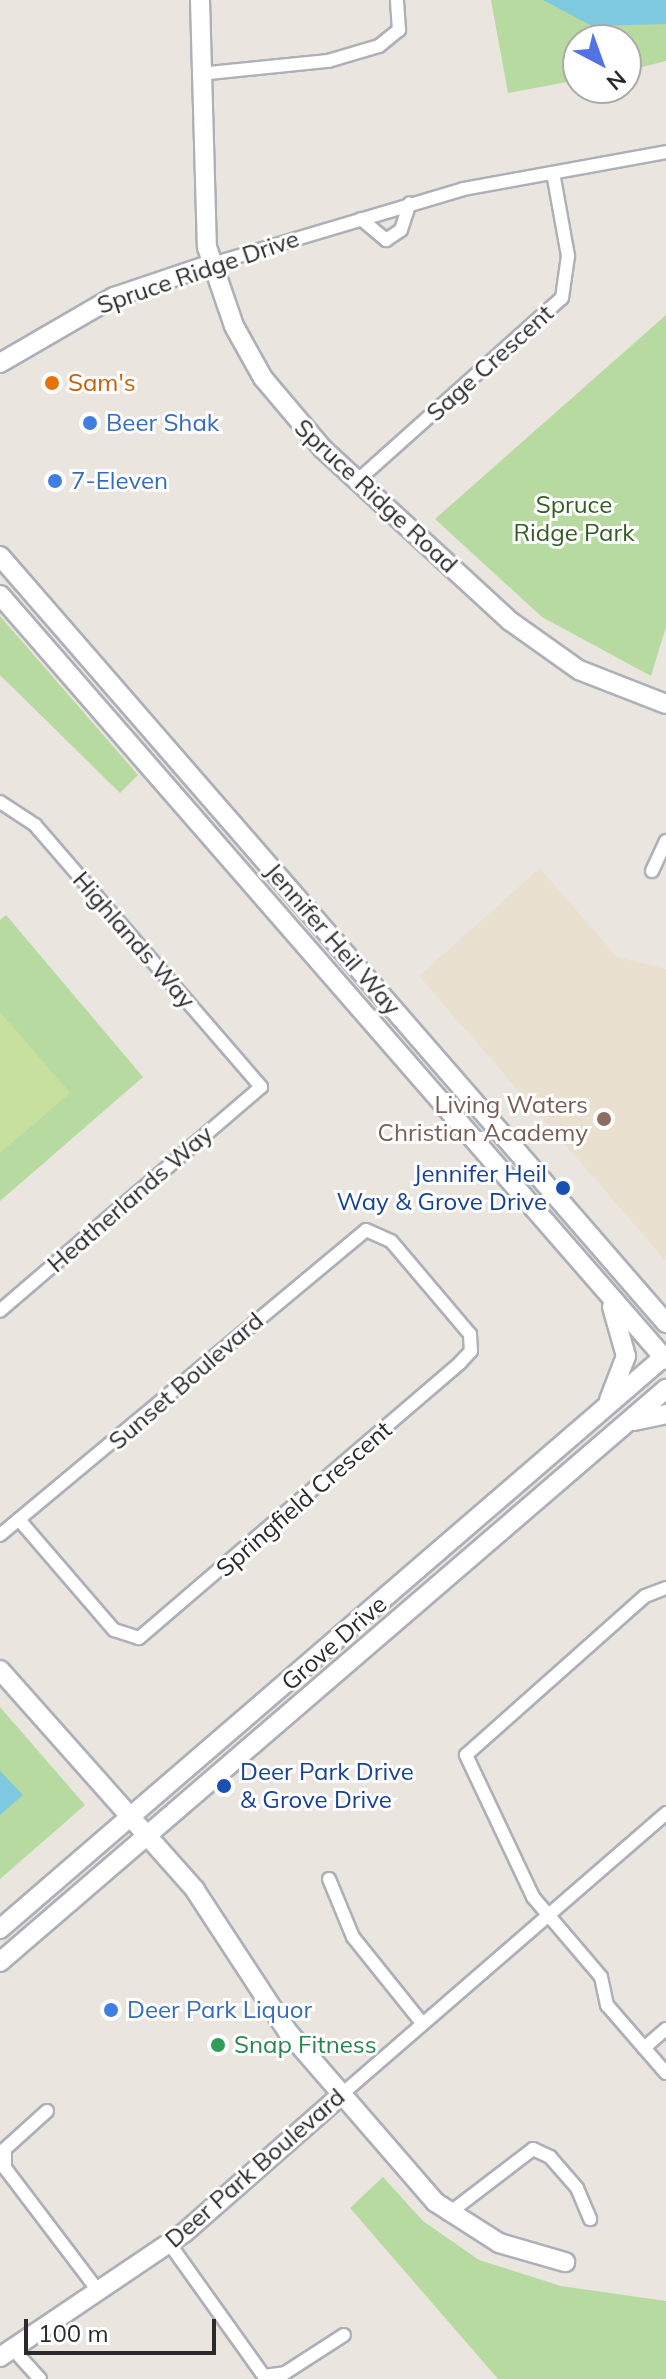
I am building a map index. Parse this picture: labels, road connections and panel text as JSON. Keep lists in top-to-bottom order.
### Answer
{
  "streets": {
    "main road": [
      "Spruce Ridge Drive",
      "Spruce Ridge Road",
      "Jennifer Heil Way",
      "Grove Drive",
      "Deer Park Boulevard"
    ],
    "street": [
      "Sage Crescent",
      "Highlands Way",
      "Heatherlands Way",
      "Sunset Boulevard",
      "Springfield Crescent"
    ]
  },
  "crossings": [
    ["Spruce Ridge Drive", "Sage Crescent"],
    ["Spruce Ridge Drive", "Spruce Ridge Road"],
    ["Sage Crescent", "Spruce Ridge Road"],
    ["Jennifer Heil Way", "Grove Drive"],
    ["Highlands Way", "Heatherlands Way"],
    ["Sunset Boulevard", "Springfield Crescent"]
  ],
  "parks": ["Spruce Ridge Park"],
  "places": [
    "Sam's",
    "Beer Shak",
    "7-Eleven",
    "Living Waters Christian Academy",
    "Jennifer Heil Way & Grove Drive",
    "Deer Park Drive & Grove Drive",
    "Deer Park Liquor",
    "Snap Fitness"
  ],
  "scale_bar": "100 m",
  "north": "bottom right"
}
